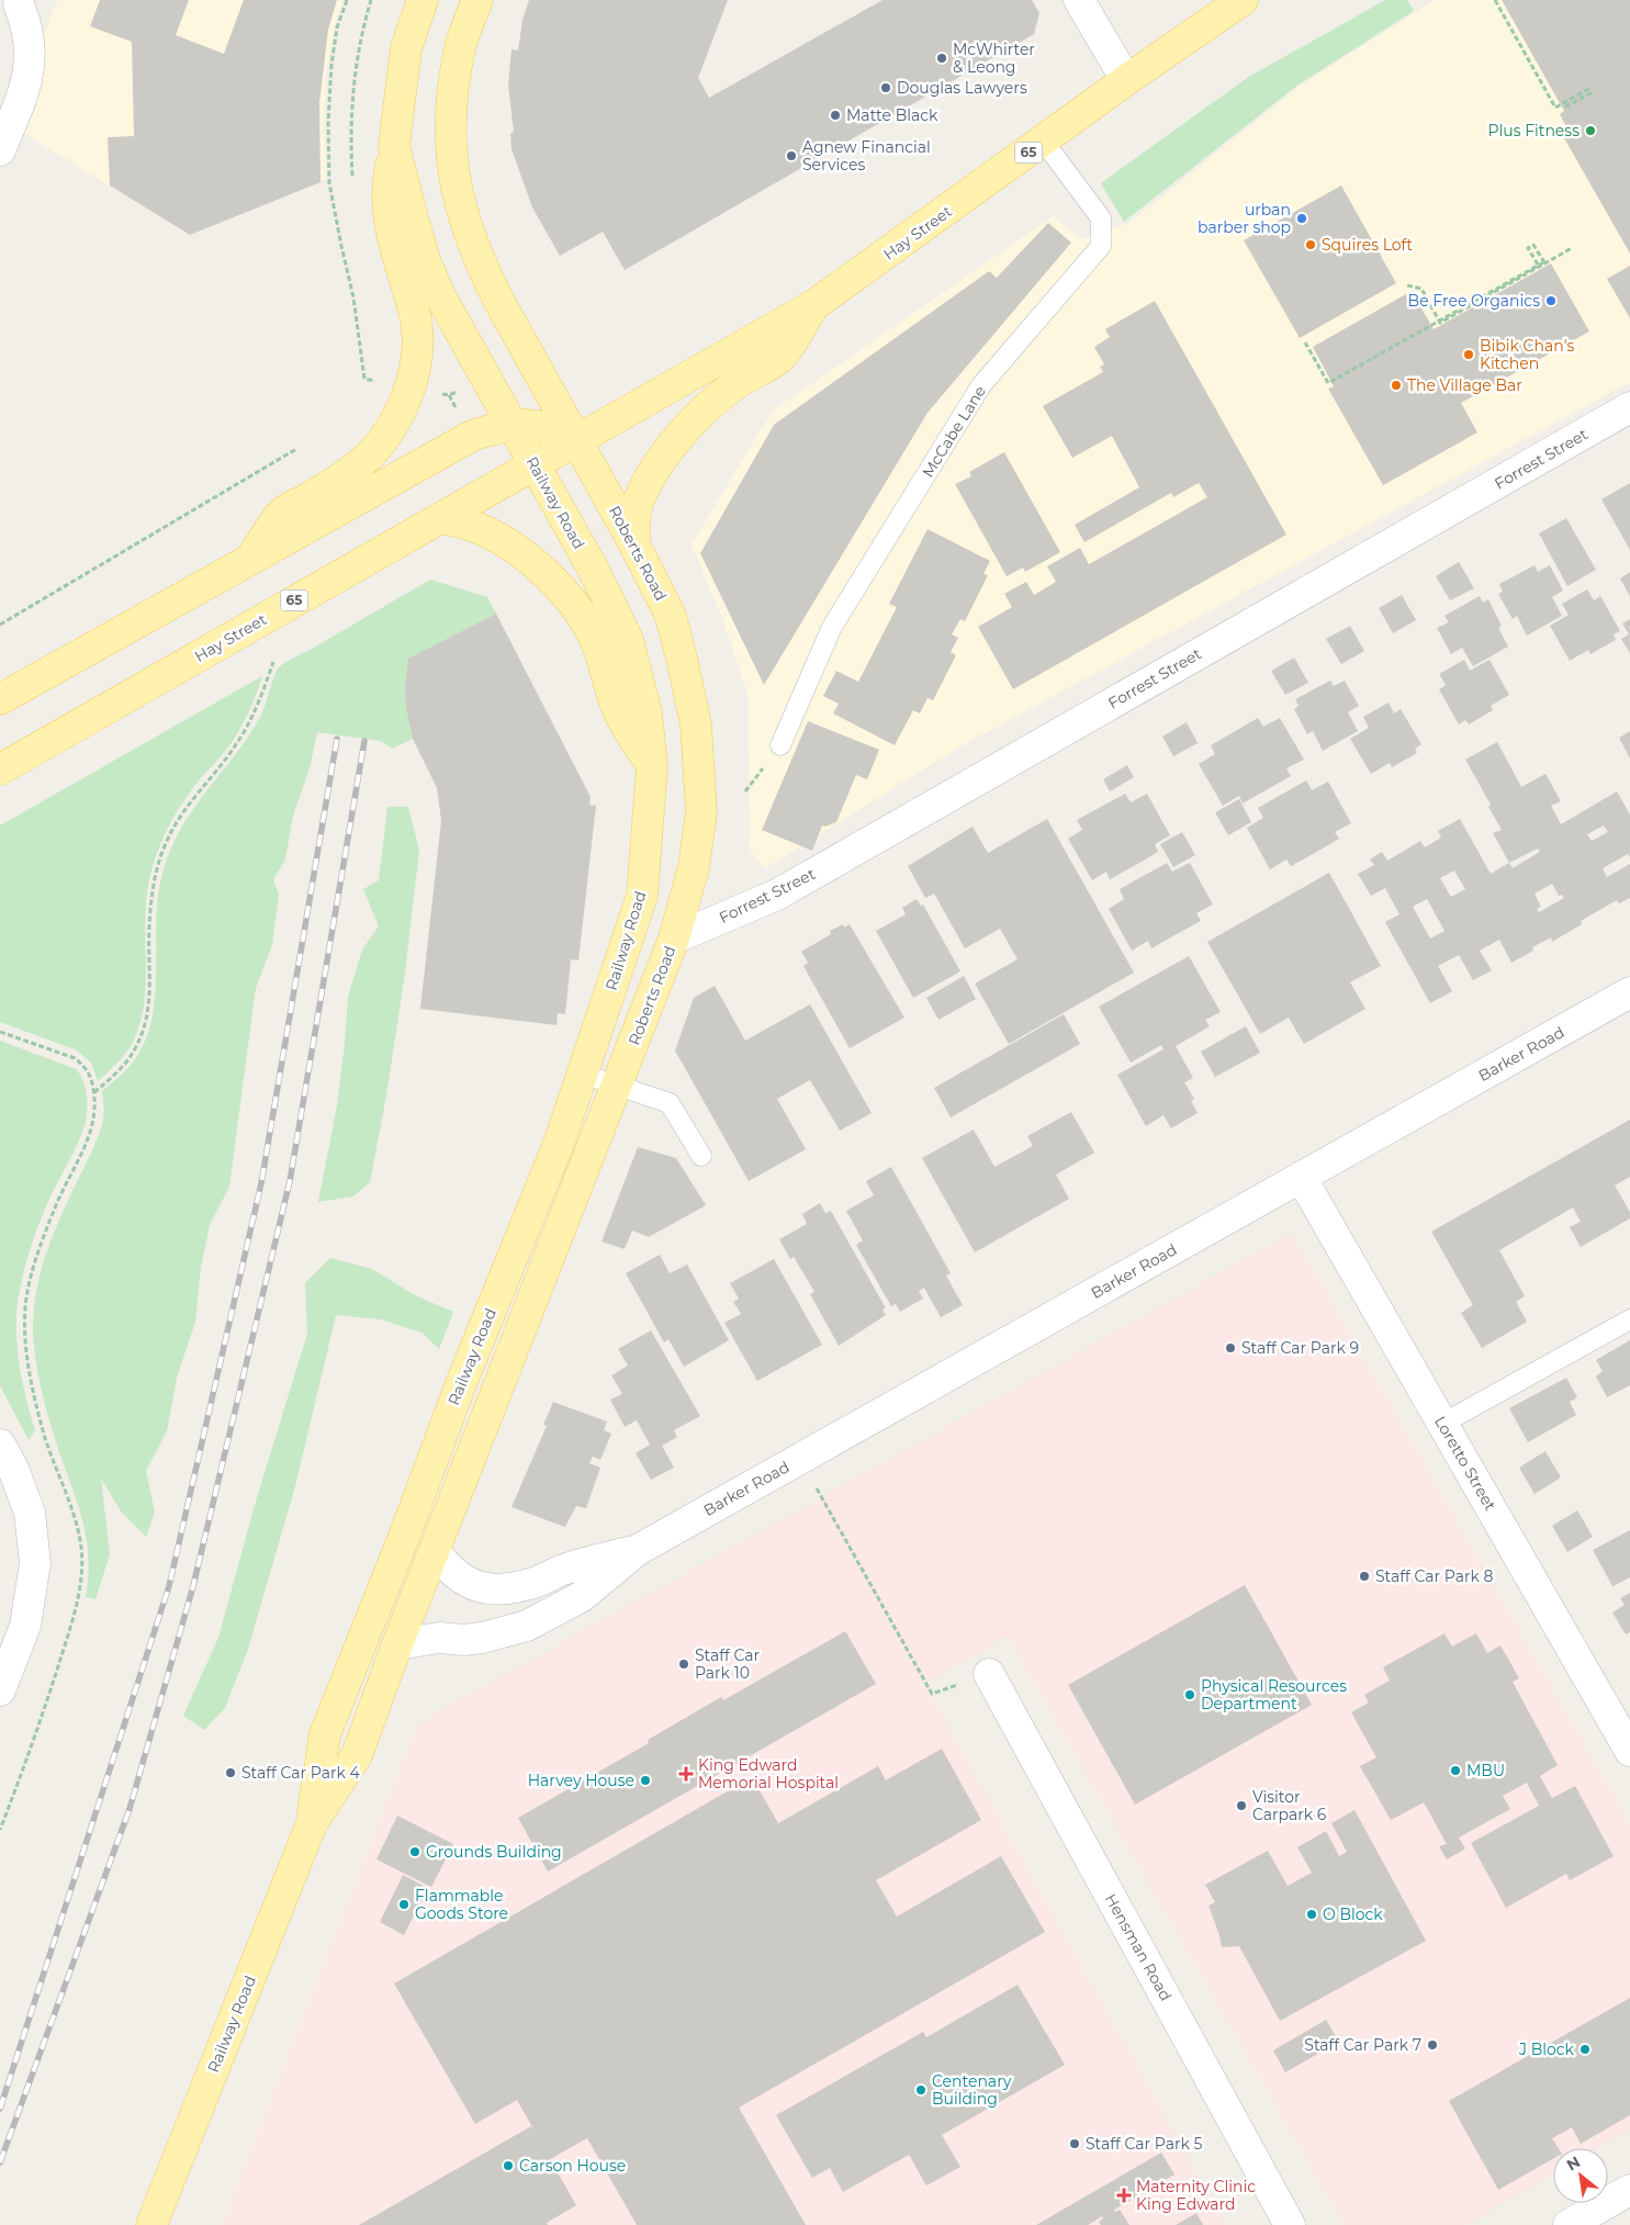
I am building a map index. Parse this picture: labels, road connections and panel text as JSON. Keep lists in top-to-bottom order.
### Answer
{
  "streets": {
    "main road": [
      "65",
      "Hay Street",
      "Railway Road",
      "Roberts Road"
    ],
    "street": [
      "Forrest Street",
      "Barker Road",
      "Loretto Street",
      "Hensman Road"
    ],
    "lane": ["McCabe Lane"]
  },
  "crossings": [
    ["Hay Street", "McCabe Lane"],
    ["Hay Street", "Railway Road"],
    ["Hay Street", "Roberts Road"],
    ["Forrest Street", "Roberts Road"],
    ["Railway Road", "Roberts Road"],
    ["Railway Road", "Barker Road"],
    ["Barker Road", "Loretto Street"]
  ],
  "places": {
    "other": [
      "McWhirter & Leong",
      "Douglas Lawyers",
      "Matte Black",
      "Plus Fitness",
      "Agnew Financial Services",
      "urban barber shop",
      "Squires Loft",
      "Be Free Organics",
      "Bibik Chan's Kitchen",
      "The Village Bar",
      "Staff Car Park 9",
      "Staff Car Park 8",
      "Staff Car Park 10",
      "Physical Resources Department",
      "MBU",
      "Staff Car Park 4",
      "Harvey House",
      "Visitor Carpark 6",
      "Grounds Building",
      "Flammable Goods Store",
      "O Block",
      "Staff Car Park 7",
      "J Block",
      "Centenary Building",
      "Staff Car Park 5",
      "Carson House"
    ],
    "health": ["King Edward Memorial Hospital", "Maternity Clinic King Edward"]
  },
  "north": "top left"
}
